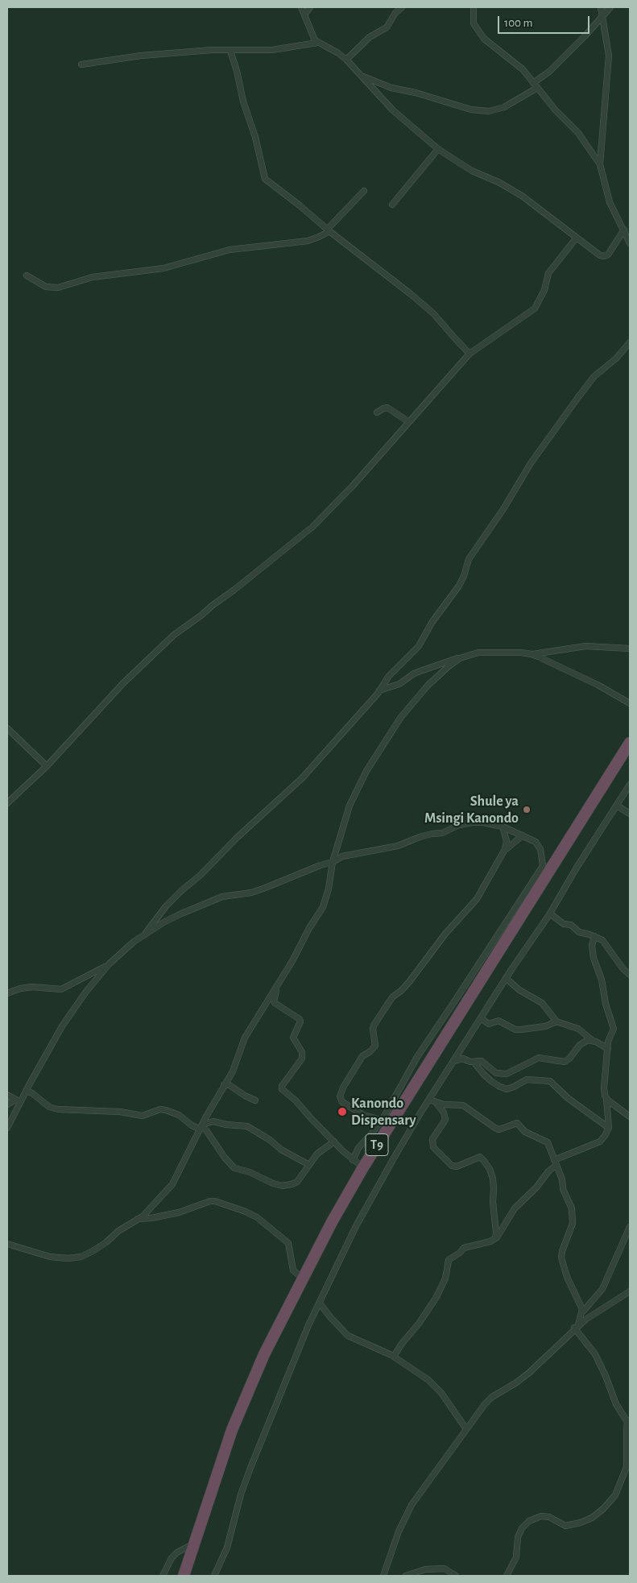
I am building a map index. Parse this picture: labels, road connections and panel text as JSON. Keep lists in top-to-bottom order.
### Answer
{
  "streets": {
    "highway": ["T9"]
  },
  "places": ["Shule ya Msingi Kanondo", "Kanondo Dispensary"],
  "scale_bar": "100 m"
}
